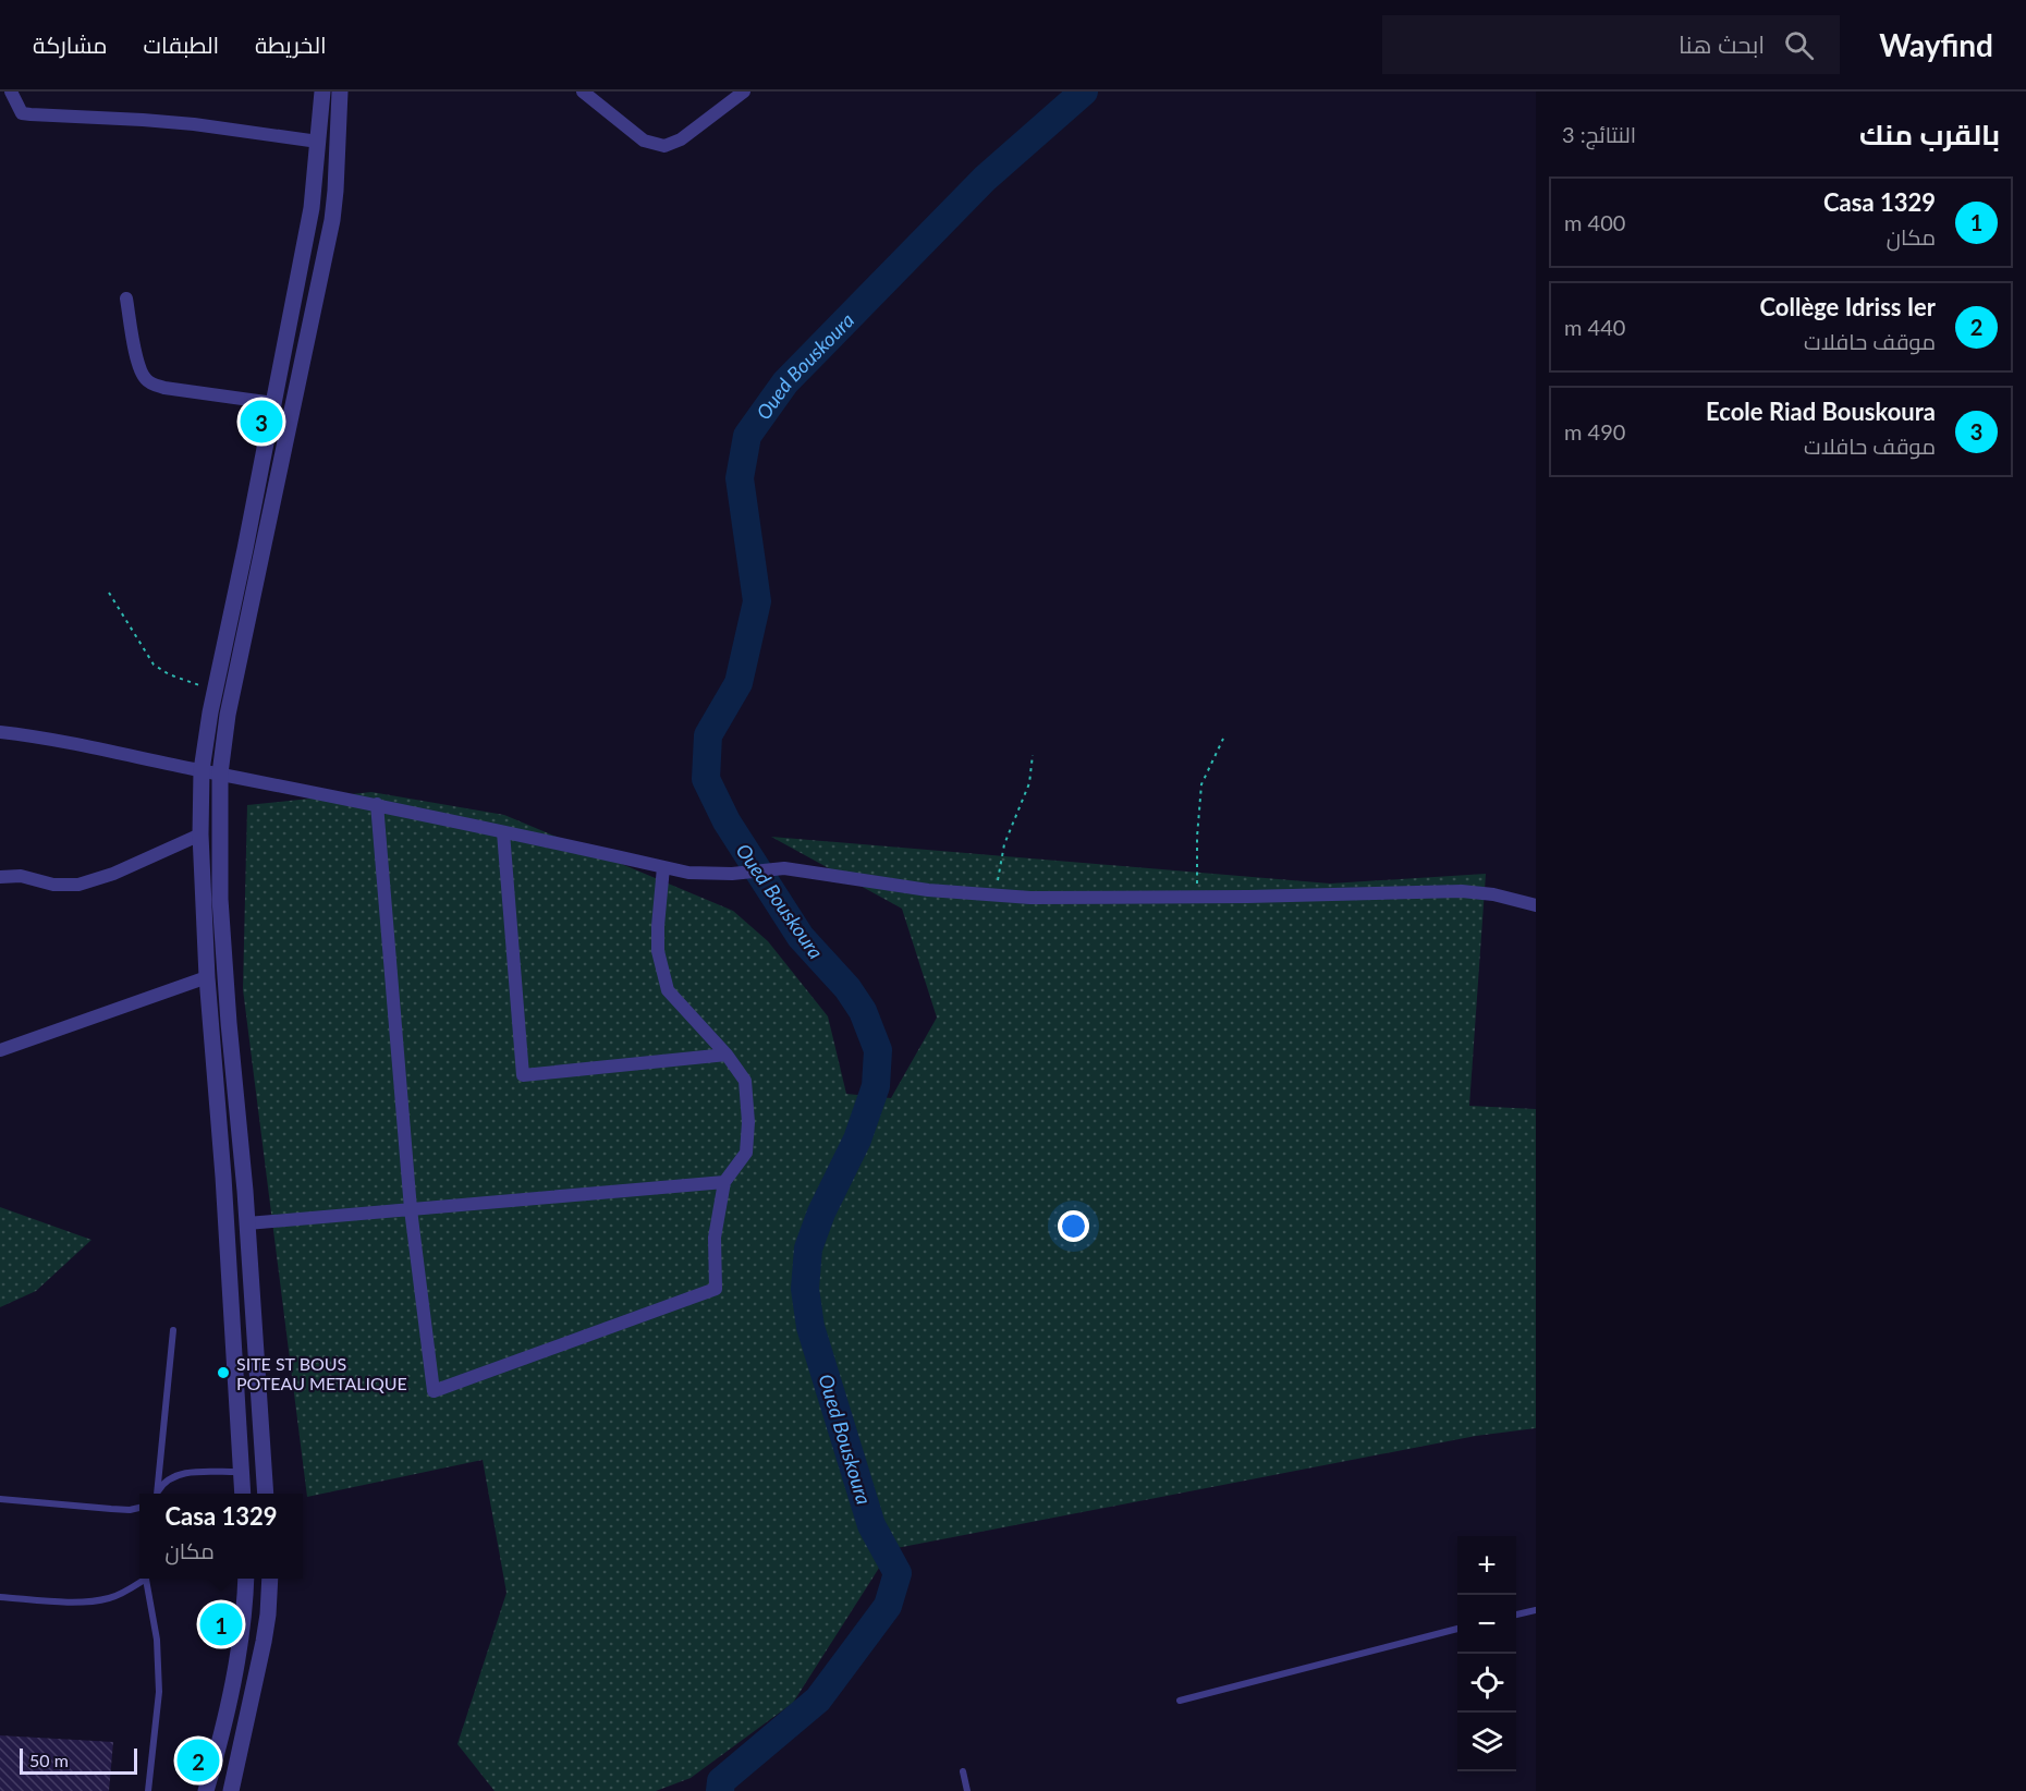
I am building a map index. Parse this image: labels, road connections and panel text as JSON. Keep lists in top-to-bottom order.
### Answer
{
  "water": ["Oued Bouskoura"],
  "places": ["SITE ST BOUS POTEAU METALIQUE"],
  "scale_bar": "50 m",
  "page": {
    "header": "Wayfind",
    "search": "ابحث هنا",
    "nav": ["الخريطة", "الطبقات", "مشاركة"],
    "heading": ["بالقرب منك", "النتائج: 3"],
    "list": [
      {
        "mark": "1",
        "name": "Casa 1329",
        "note": "مكان",
        "value": "400 m"
      },
      {
        "mark": "2",
        "name": "Collège Idriss Ier",
        "note": "موقف حافلات",
        "value": "440 m"
      },
      {
        "mark": "3",
        "name": "Ecole Riad Bouskoura",
        "note": "موقف حافلات",
        "value": "490 m"
      }
    ],
    "pins": ["3", "1", "2"],
    "popup": ["Casa 1329", "مكان"],
    "map_buttons": ["+", "−"],
    "scale": "50 m"
  }
}
